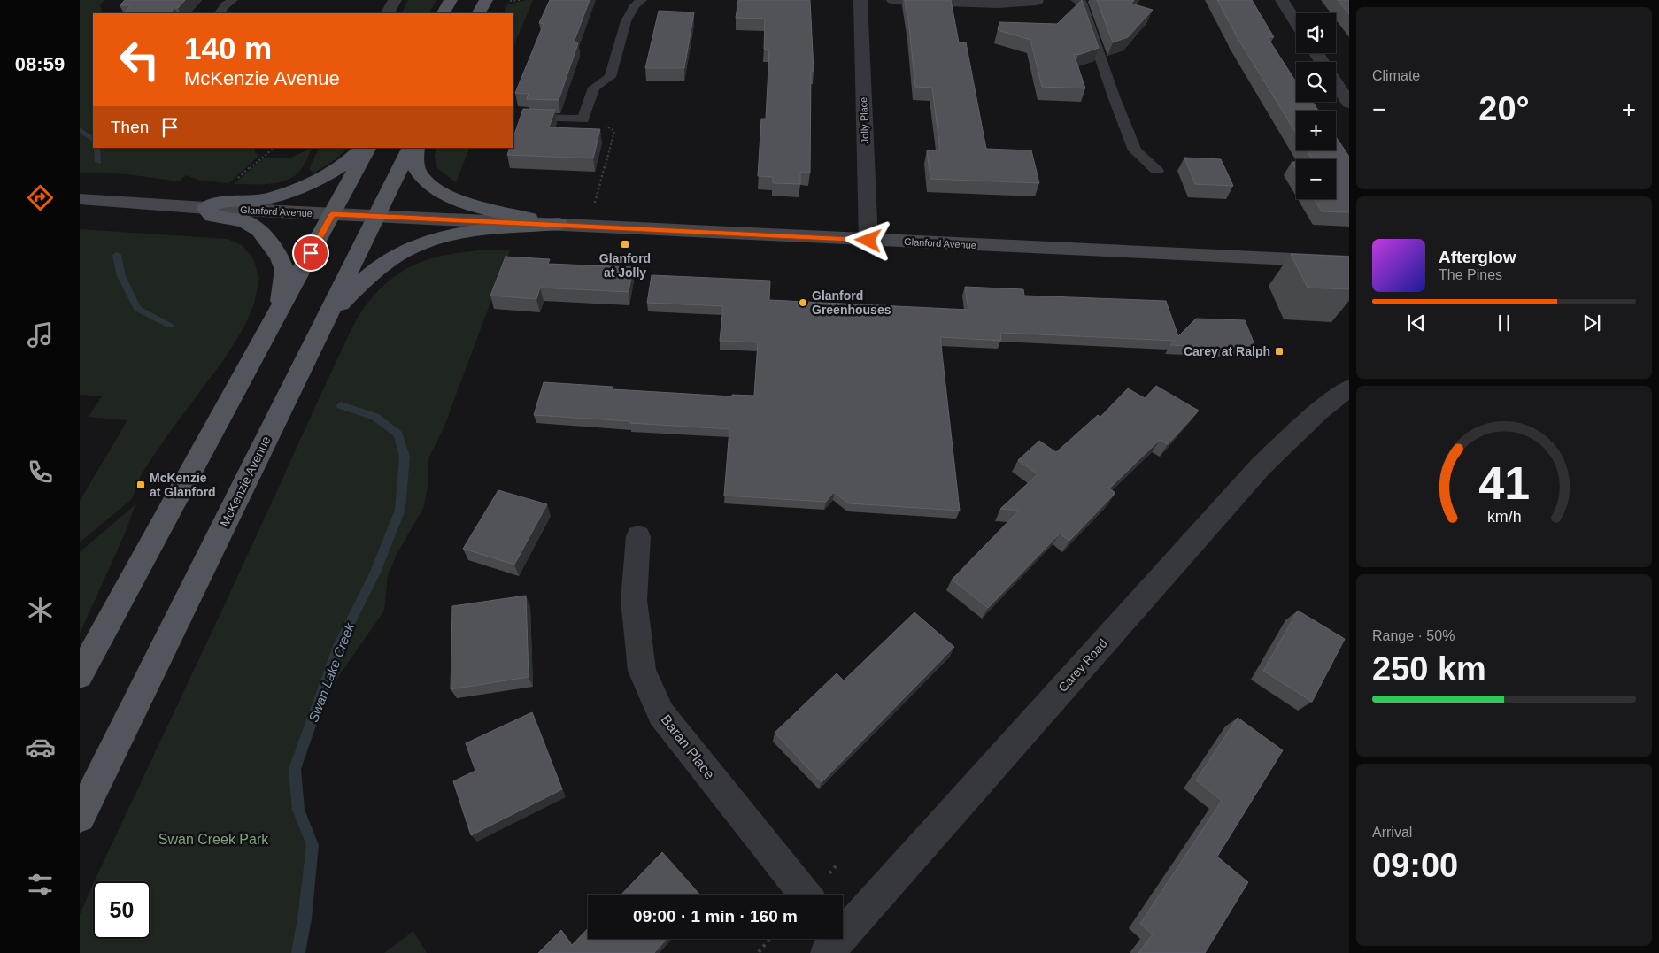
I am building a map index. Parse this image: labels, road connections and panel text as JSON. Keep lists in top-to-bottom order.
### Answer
{
  "streets": {
    "main road": ["Glanford Avenue", "McKenzie Avenue"],
    "street": ["Jolly Place", "Carey Road", "Baran Place"]
  },
  "crossings": [
    ["Jolly Place", "Glanford Avenue"],
    ["Glanford Avenue", "McKenzie Avenue"]
  ],
  "water": ["Swan Lake Creek"],
  "parks": ["Swan Creek Park"],
  "places": {
    "transit": ["Glanford at Jolly", "Carey at Ralph", "McKenzie at Glanford"],
    "other": ["Glanford Greenhouses"]
  },
  "page": {
    "tabs": "08:59",
    "tile": [
      "Climate",
      ["Range · 50%", "250 km"],
      ["Arrival", "09:00"]
    ],
    "map_buttons": ["+", "−"],
    "turn": ["140 m", "McKenzie Avenue"],
    "heat": ["−", "20°", "+"],
    "then": "Then",
    "song": ["Afterglow", "The Pines"],
    "limit": "50",
    "trip": "09:00 · 1 min · 160 m",
    "gauge": ["41", "km/h"]
  }
}
